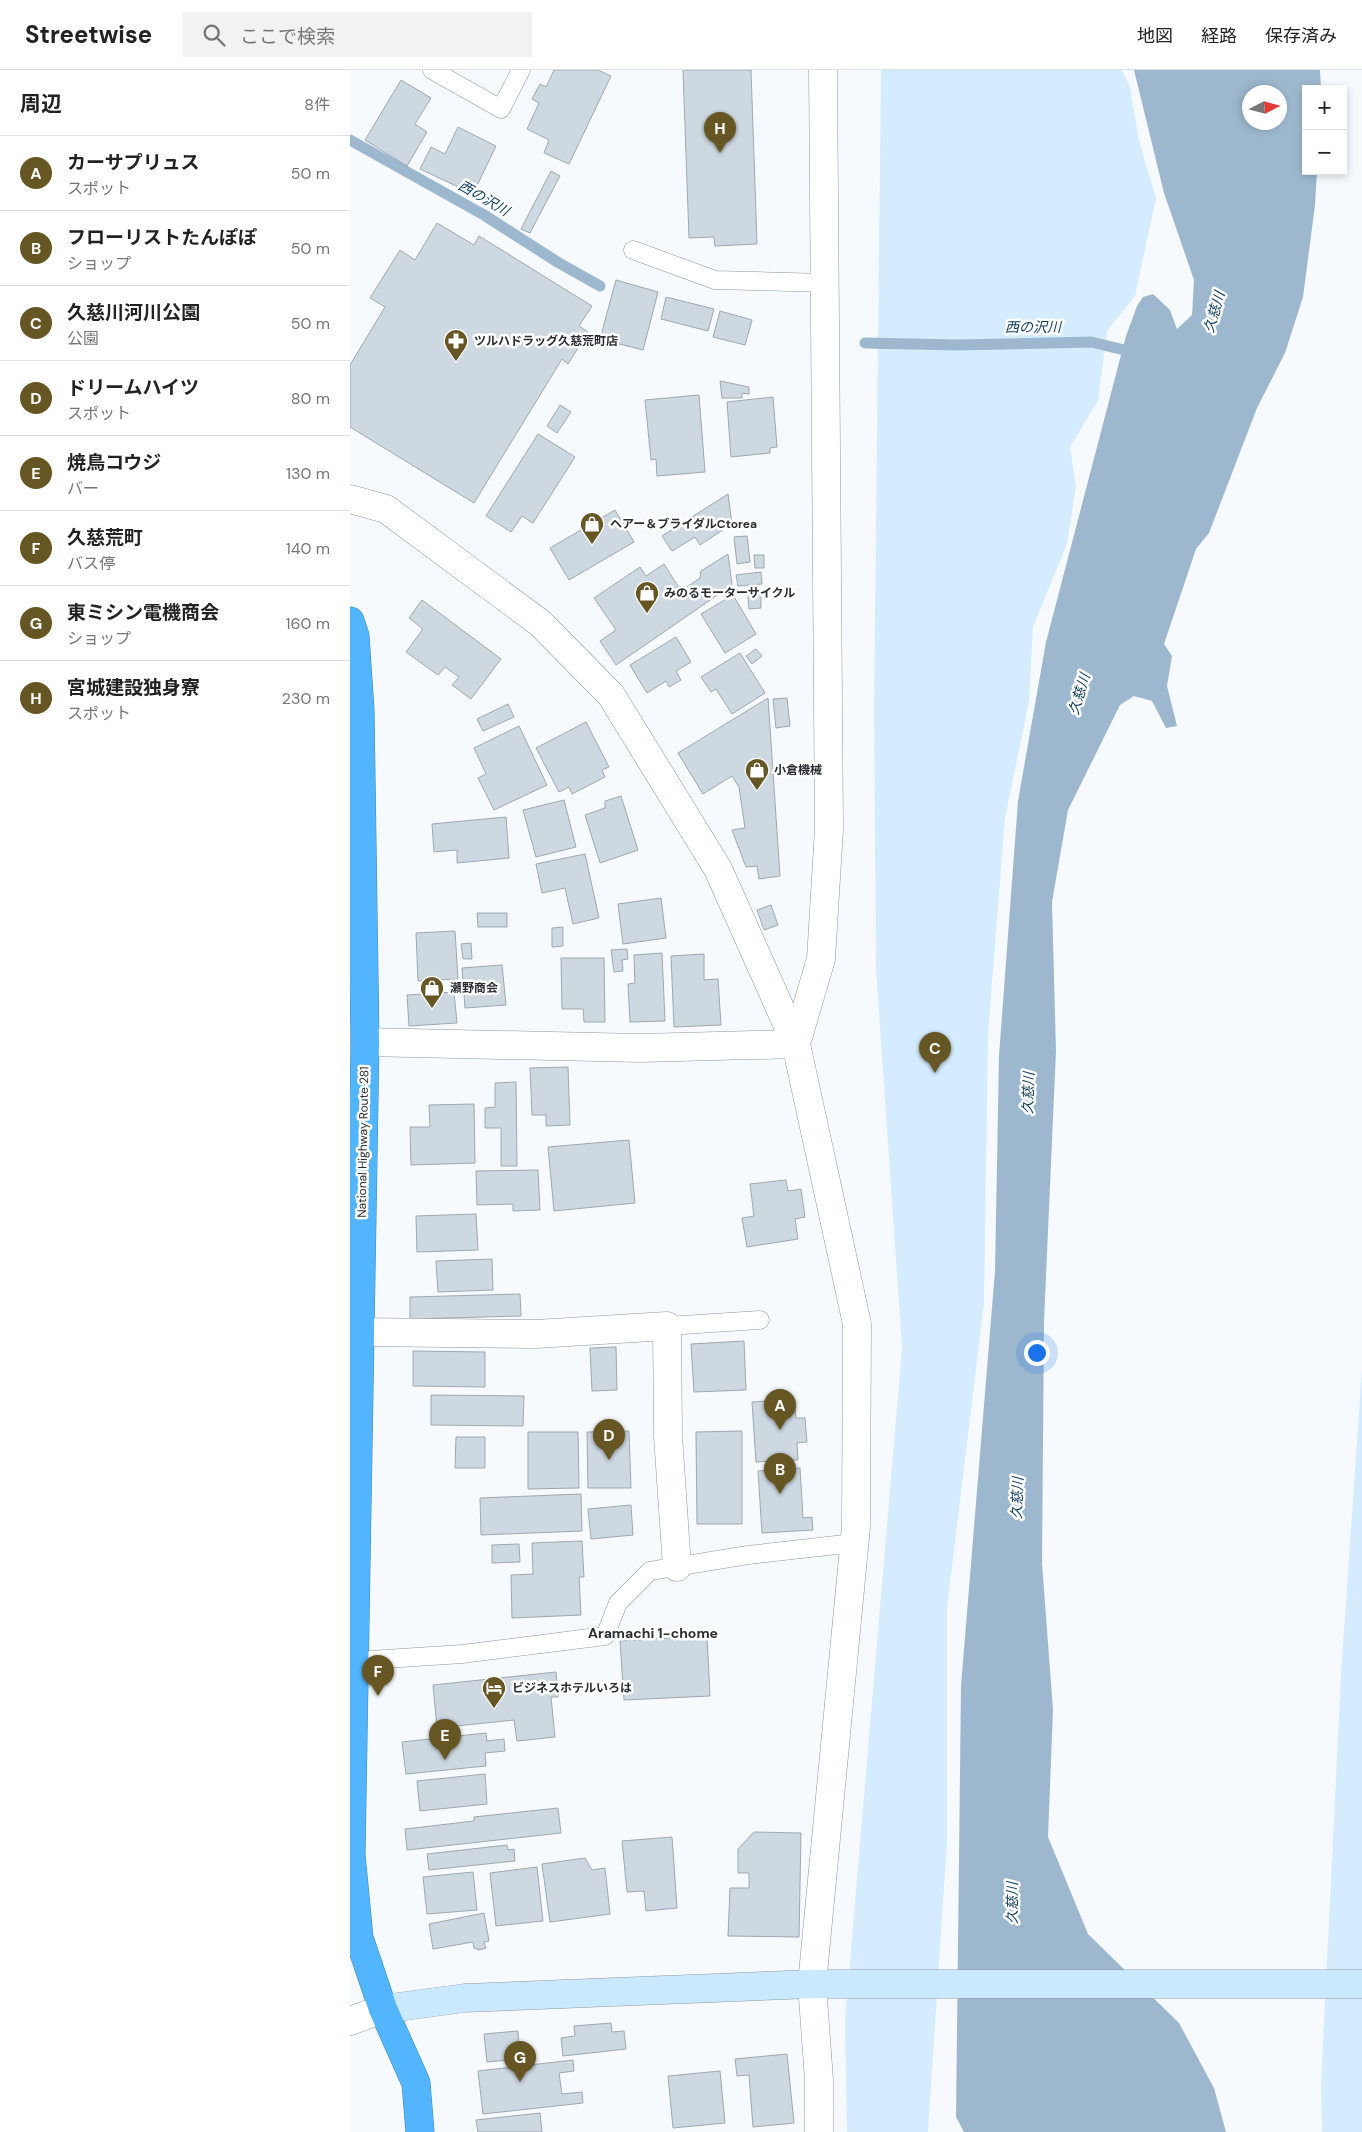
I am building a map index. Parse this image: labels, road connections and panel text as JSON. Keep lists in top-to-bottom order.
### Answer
{
  "streets": {
    "highway": ["National Highway Route 281"]
  },
  "districts": ["Aramachi 1-chome"],
  "water": ["西の沢川", "久慈川"],
  "places": {
    "pharmacy": ["ツルハドラッグ久慈荒町店"],
    "shop": [
      "ヘアー＆ブライダルCtorea",
      "みのるモーターサイクル",
      "小倉機械",
      "瀬野商会"
    ],
    "hotel": ["ビジネスホテルいろは"]
  },
  "north": "right",
  "page": {
    "header": "Streetwise",
    "search": "ここで検索",
    "nav": ["地図", "経路", "保存済み"],
    "heading": ["周辺", "8件"],
    "map_buttons": ["+", "−"],
    "pins": [
      "H",
      "C",
      "A",
      "D",
      "B",
      "F",
      "E",
      "G"
    ],
    "list": [
      {
        "mark": "A",
        "name": "カーサプリュス",
        "note": "スポット",
        "value": "50 m"
      },
      {
        "mark": "B",
        "name": "フローリストたんぽぽ",
        "note": "ショップ",
        "value": "50 m"
      },
      {
        "mark": "C",
        "name": "久慈川河川公園",
        "note": "公園",
        "value": "50 m"
      },
      {
        "mark": "D",
        "name": "ドリームハイツ",
        "note": "スポット",
        "value": "80 m"
      },
      {
        "mark": "E",
        "name": "焼鳥コウジ",
        "note": "バー",
        "value": "130 m"
      },
      {
        "mark": "F",
        "name": "久慈荒町",
        "note": "バス停",
        "value": "140 m"
      },
      {
        "mark": "G",
        "name": "東ミシン電機商会",
        "note": "ショップ",
        "value": "160 m"
      },
      {
        "mark": "H",
        "name": "宮城建設独身寮",
        "note": "スポット",
        "value": "230 m"
      }
    ]
  }
}
